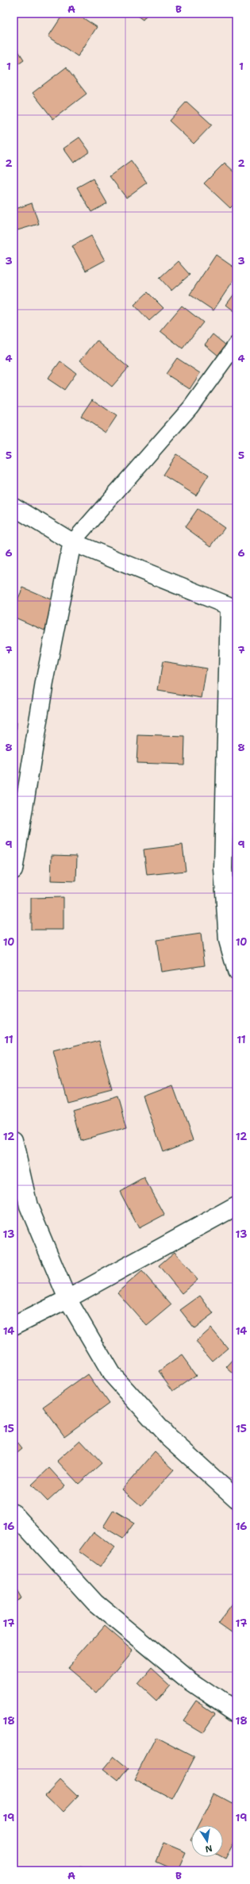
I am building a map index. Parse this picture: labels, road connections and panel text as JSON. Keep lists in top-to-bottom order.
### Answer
{
  "north": "bottom",
  "grid": {
    "columns": ["A", "B"],
    "rows": [
      "1",
      "2",
      "3",
      "4",
      "5",
      "6",
      "7",
      "8",
      "9",
      "10",
      "11",
      "12",
      "13",
      "14",
      "15",
      "16",
      "17",
      "18",
      "19"
    ]
  }
}
